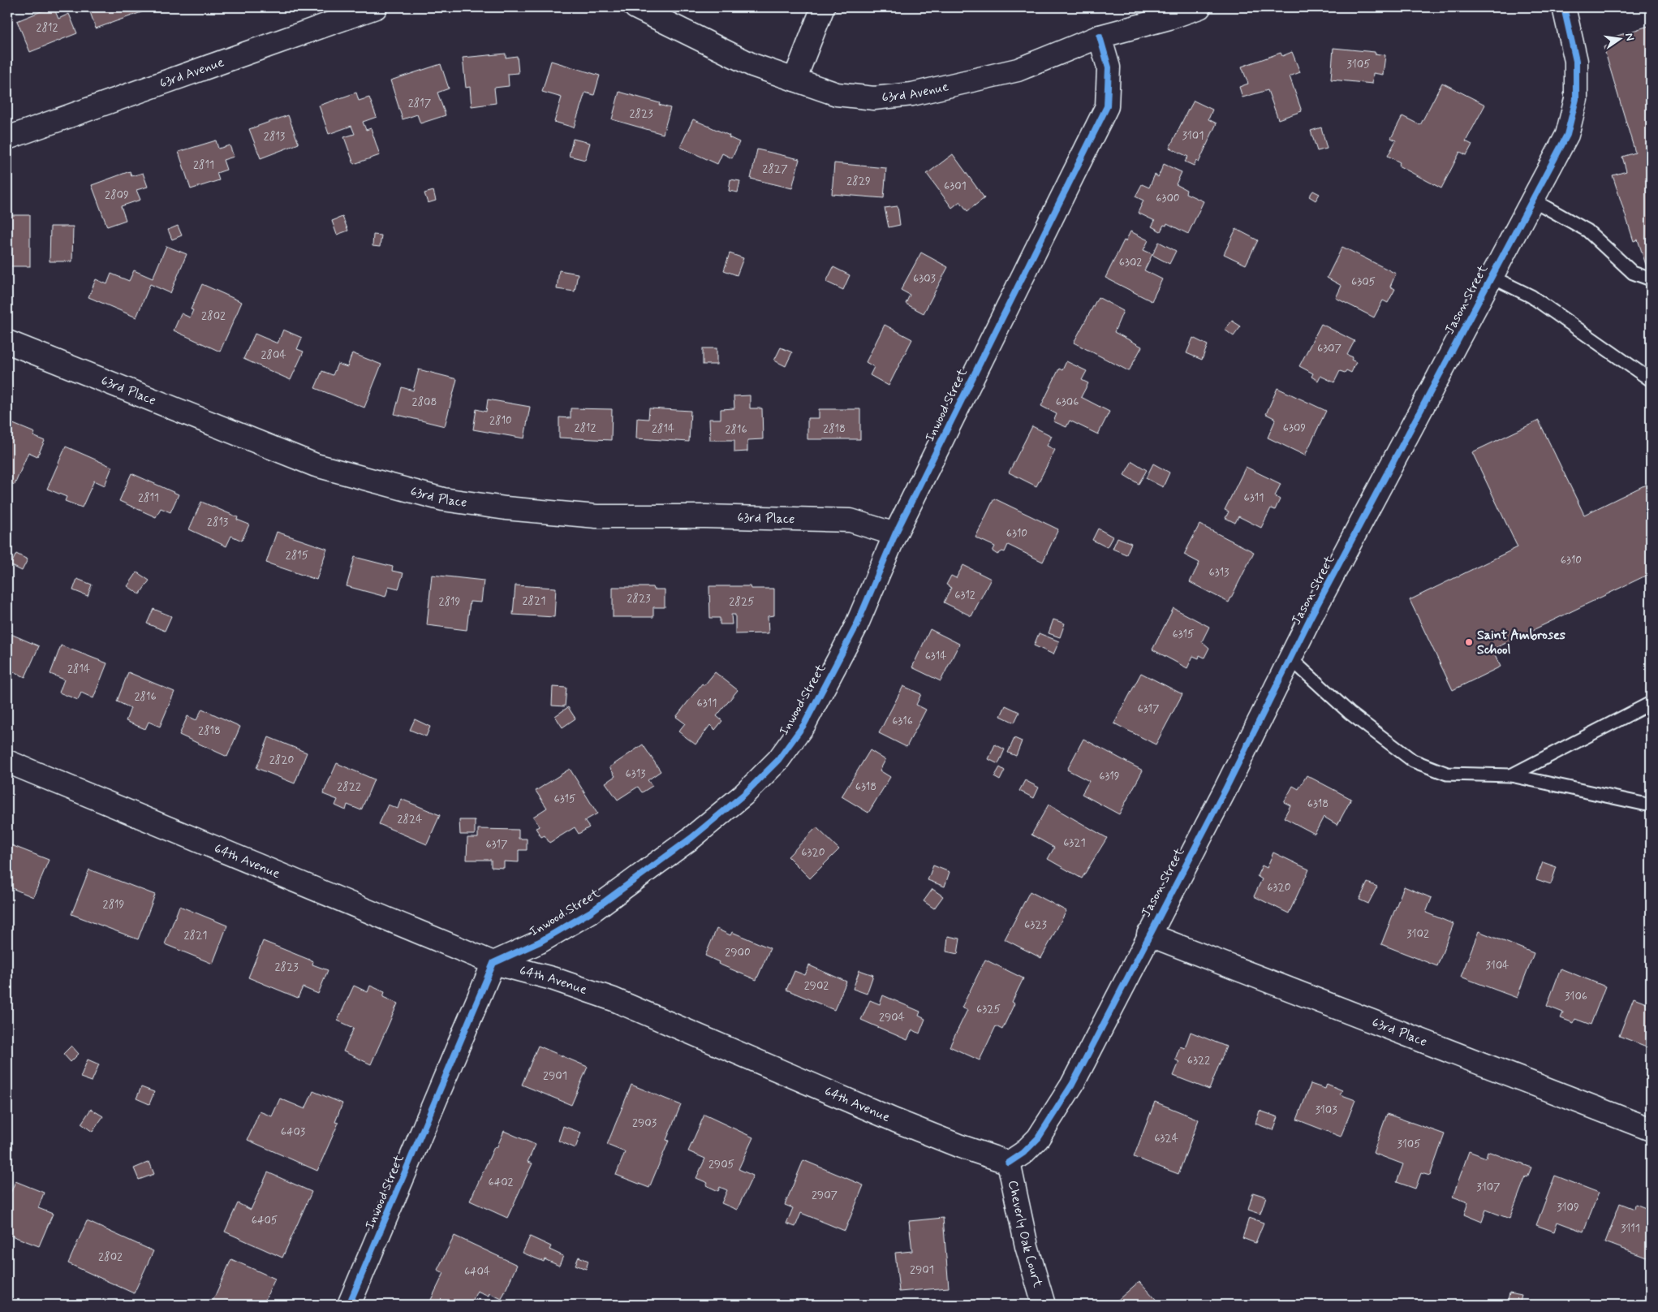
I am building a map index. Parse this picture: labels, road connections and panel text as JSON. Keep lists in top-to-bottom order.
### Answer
{
  "streets": {
    "street": [
      "63rd Avenue",
      "Jason Street",
      "63rd Place",
      "Inwood Street",
      "64th Avenue",
      "Cheverly Oak Court"
    ]
  },
  "crossings": [
    ["63rd Avenue", "Inwood Street"],
    ["Jason Street", "63rd Place"],
    ["Jason Street", "64th Avenue"],
    ["Jason Street", "Cheverly Oak Court"],
    ["63rd Place", "Inwood Street"],
    ["Inwood Street", "64th Avenue"],
    ["64th Avenue", "Cheverly Oak Court"]
  ],
  "places": ["Saint Ambroses School"],
  "house_numbers": [
    "2812",
    "3105",
    "2817",
    "2823",
    "3101",
    "2813",
    "2811",
    "2827",
    "2829",
    "6301",
    "2809",
    "6300",
    "6302",
    "6303",
    "6305",
    "2802",
    "6307",
    "2804",
    "2808",
    "6306",
    "2810",
    "2812",
    "6309",
    "2814",
    "2818",
    "2816",
    "2811",
    "6311",
    "2813",
    "6310",
    "2815",
    "6310",
    "6313",
    "6312",
    "2823",
    "2821",
    "2819",
    "2825",
    "6315",
    "6314",
    "2814",
    "2816",
    "6311",
    "6317",
    "6316",
    "2818",
    "2820",
    "6313",
    "6319",
    "2822",
    "6318",
    "6315",
    "6318",
    "2824",
    "6321",
    "6317",
    "6320",
    "6320",
    "2819",
    "6323",
    "3102",
    "2821",
    "2900",
    "3104",
    "2823",
    "2902",
    "3106",
    "6325",
    "2904",
    "6322",
    "2901",
    "3103",
    "2903",
    "6403",
    "6324",
    "3105",
    "2905",
    "6402",
    "3107",
    "2907",
    "3109",
    "6405",
    "3111",
    "2802",
    "2901",
    "6404"
  ],
  "north": "right"
}
